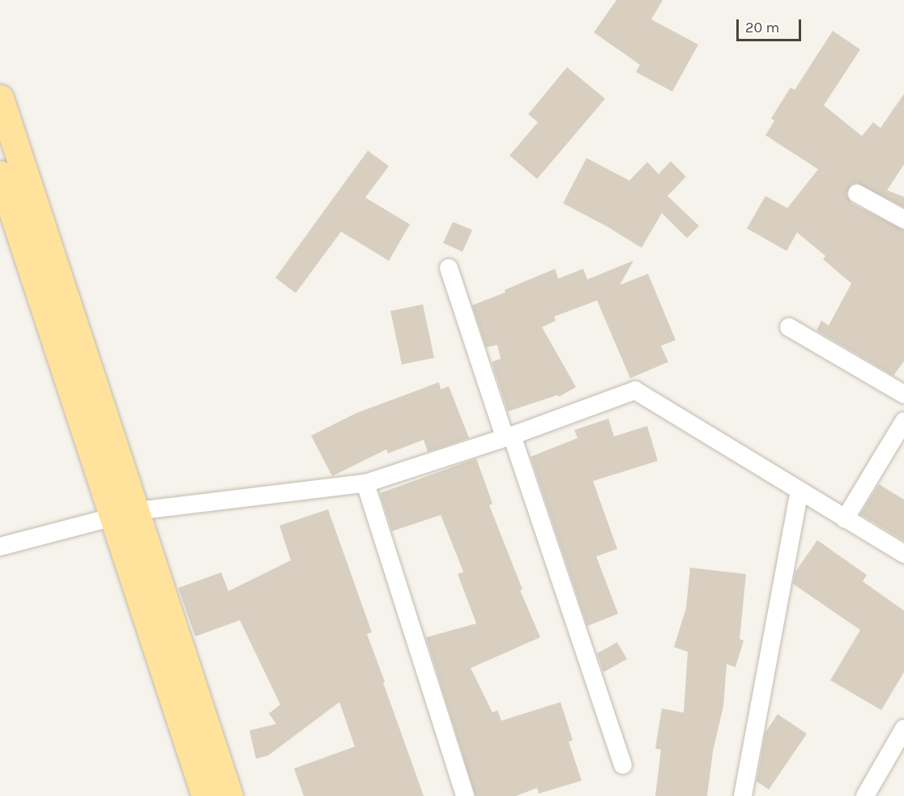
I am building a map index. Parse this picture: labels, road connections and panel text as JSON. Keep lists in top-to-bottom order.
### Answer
{
  "scale_bar": "20 m"
}
